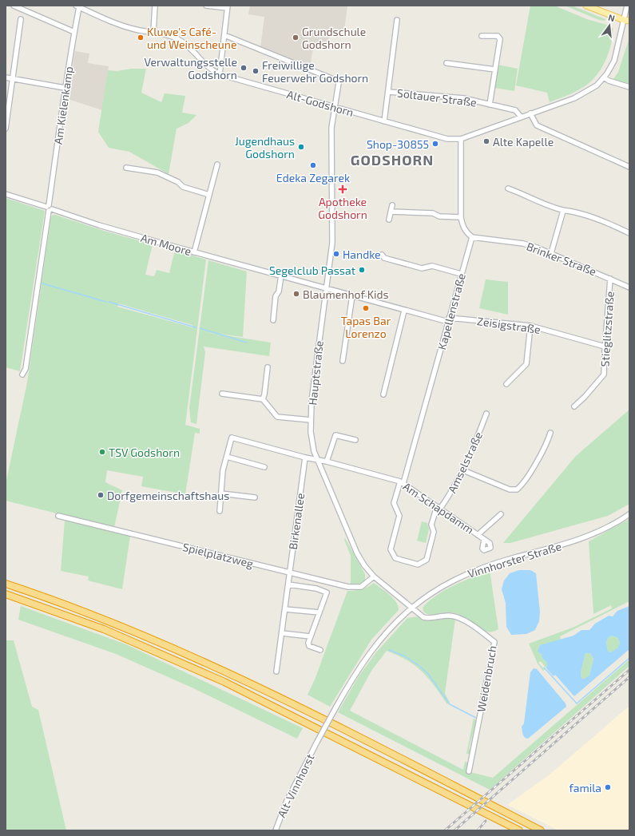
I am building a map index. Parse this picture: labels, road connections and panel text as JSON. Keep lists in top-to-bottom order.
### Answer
{
  "streets": {
    "street": [
      "Soltauer Straße",
      "Alt-Godshorn",
      "Am Kielenkamp",
      "Am Moore",
      "Brinker Straße",
      "Kapellenstraße",
      "Zeisigstraße",
      "Stieglitzstraße",
      "Hauptstraße",
      "Amselstraße",
      "Am Schapdamm",
      "Birkenallee",
      "Spielplatzweg",
      "Vinnhorster Straße",
      "Weidenbruch",
      "Alt-Vinnhorst"
    ]
  },
  "crossings": [
    ["Soltauer Straße", "Alt-Godshorn"],
    ["Alt-Godshorn", "Am Kielenkamp"],
    ["Alt-Godshorn", "Hauptstraße"],
    ["Am Kielenkamp", "Am Moore"],
    ["Am Moore", "Kapellenstraße"],
    ["Am Moore", "Zeisigstraße"],
    ["Am Moore", "Hauptstraße"],
    ["Brinker Straße", "Kapellenstraße"],
    ["Brinker Straße", "Stieglitzstraße"],
    ["Kapellenstraße", "Zeisigstraße"],
    ["Kapellenstraße", "Amselstraße"],
    ["Kapellenstraße", "Am Schapdamm"],
    ["Zeisigstraße", "Stieglitzstraße"],
    ["Hauptstraße", "Am Schapdamm"],
    ["Hauptstraße", "Spielplatzweg"],
    ["Hauptstraße", "Vinnhorster Straße"],
    ["Hauptstraße", "Weidenbruch"],
    ["Amselstraße", "Am Schapdamm"],
    ["Am Schapdamm", "Birkenallee"],
    ["Birkenallee", "Spielplatzweg"],
    ["Vinnhorster Straße", "Weidenbruch"],
    ["Vinnhorster Straße", "Alt-Vinnhorst"]
  ],
  "districts": ["GODSHORN"],
  "places": {
    "other": [
      "Kluwe's Café- und Weinscheune",
      "Grundschule Godshorn",
      "Verwaltungsstelle Godshorn",
      "Freiwillige Feuerwehr Godshorn",
      "Alte Kapelle",
      "Shop-30855",
      "Jugendhaus Godshorn",
      "Edeka Zegarek",
      "Handke",
      "Segelclub Passat",
      "Blaumenhof Kids",
      "Tapas Bar Lorenzo",
      "TSV Godshorn",
      "Dorfgemeinschaftshaus",
      "famila"
    ],
    "health": ["Apotheke Godshorn"]
  },
  "north": "top"
}
